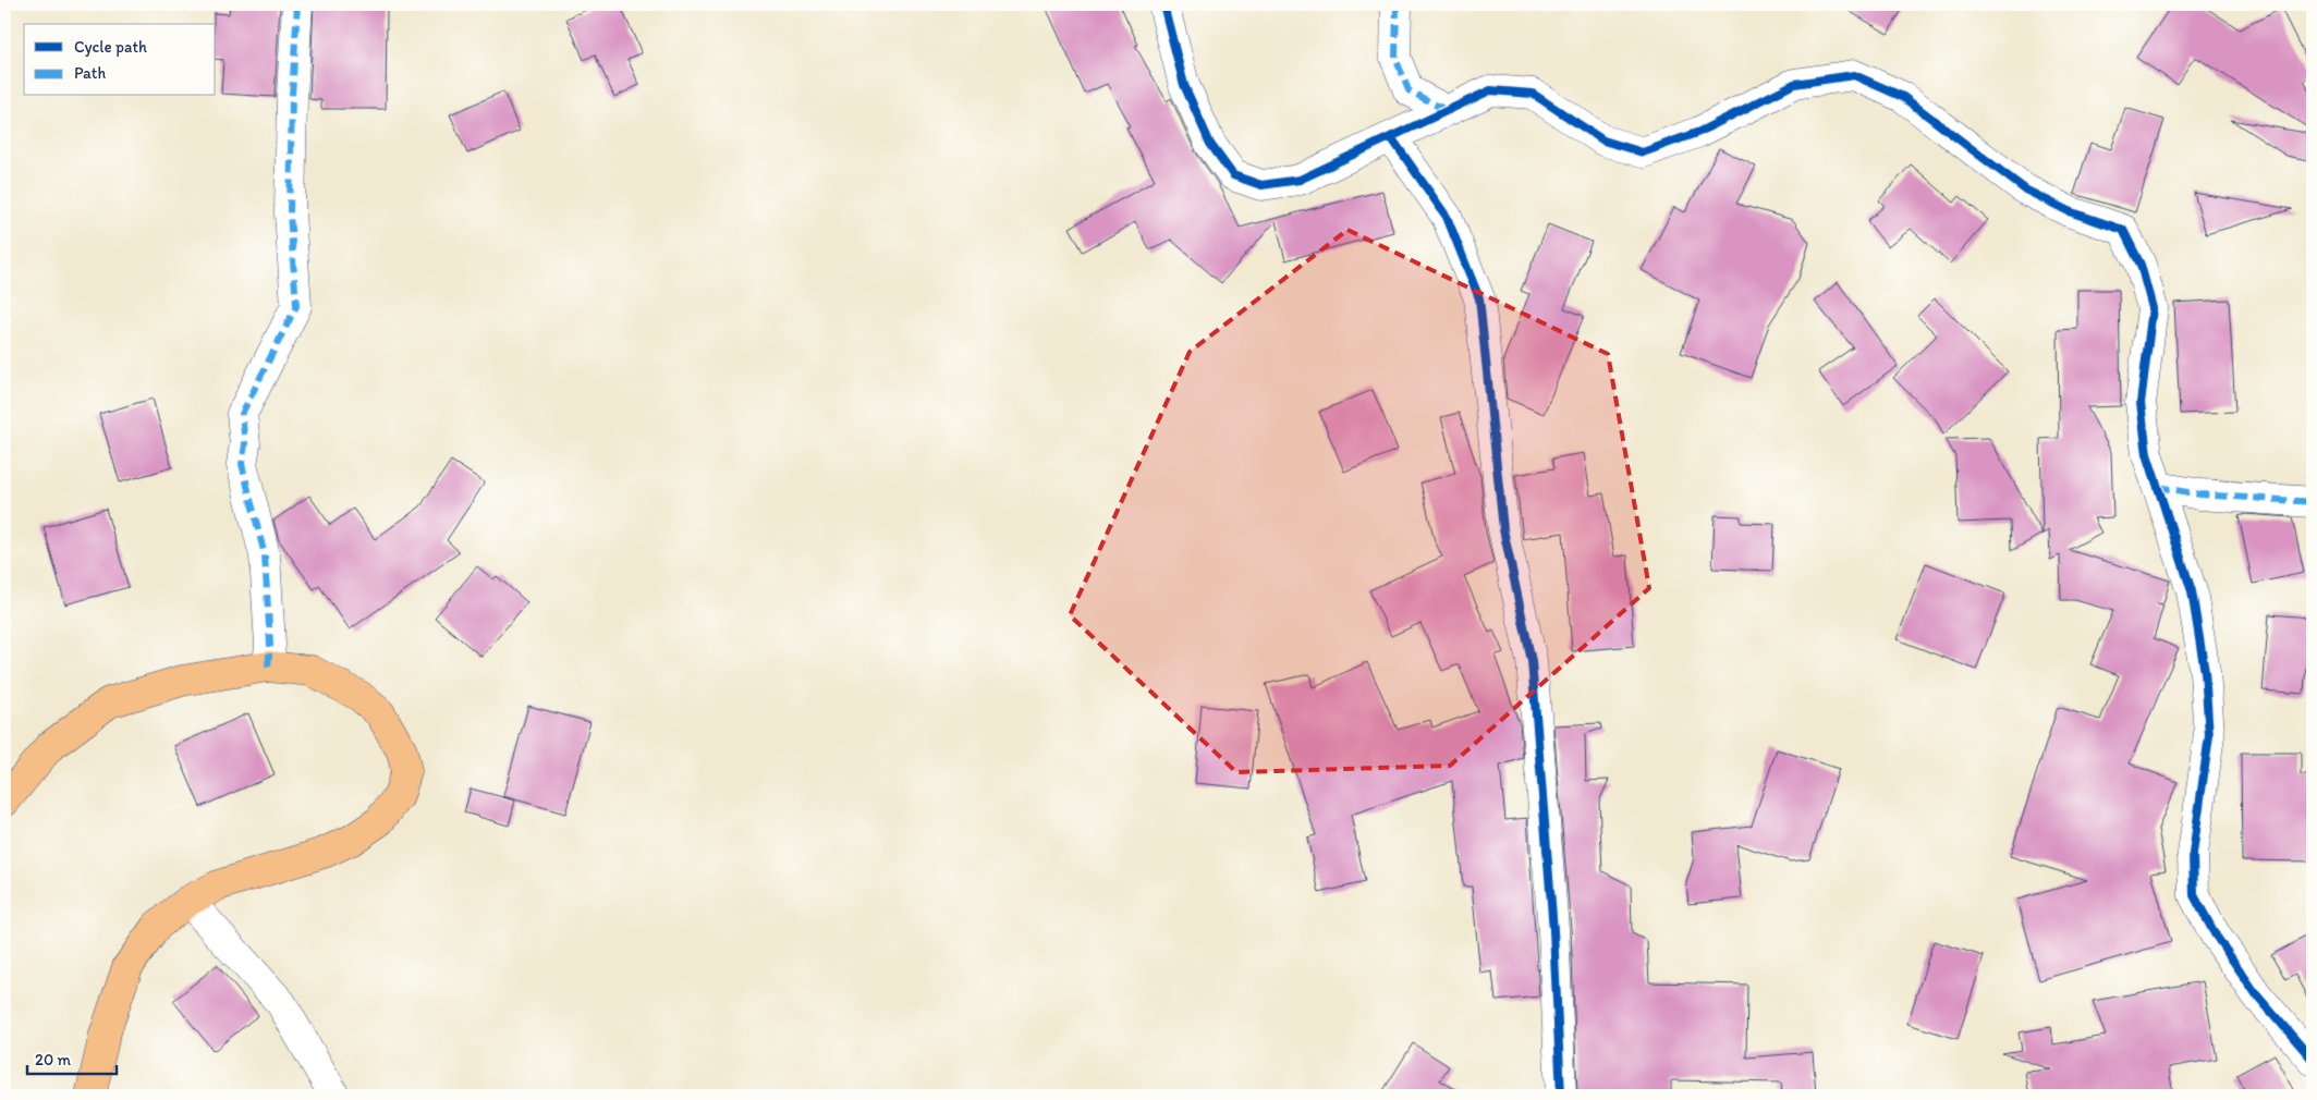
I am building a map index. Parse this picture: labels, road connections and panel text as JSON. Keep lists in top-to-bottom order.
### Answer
{
  "legend": ["Cycle path", "Path"],
  "scale_bar": "20 m"
}
